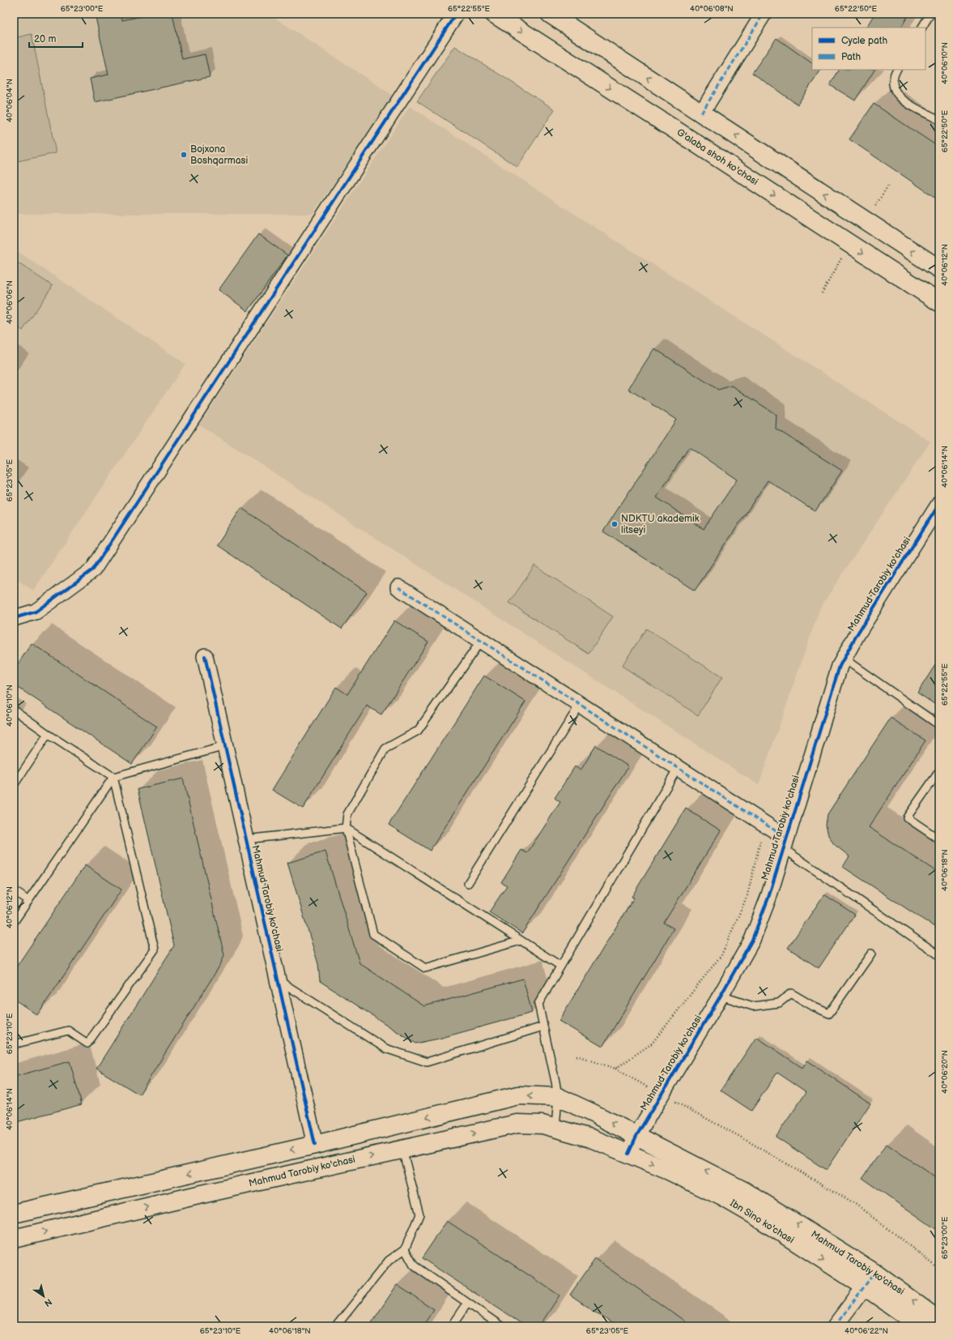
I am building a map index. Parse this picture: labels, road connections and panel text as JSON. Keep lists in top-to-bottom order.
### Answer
{
  "streets": {
    "main road": ["G'alaba shoh ko'chasi", "Mahmud Tarobiy ko'chasi", "Ibn Sino ko'chasi"]
  },
  "crossings": [
    ["Mahmud Tarobiy ko'chasi", "Ibn Sino ko'chasi"]
  ],
  "one_way": ["Ibn Sino ko'chasi"],
  "places": ["Bojxona Boshqarmasi", "NDKTU akademik litseyi"],
  "legend": ["Cycle path", "Path"],
  "scale_bar": "20 m",
  "north": "bottom right",
  "coordinates": [
    "65°23'00\"E",
    "65°22'55\"E",
    "40°06'08\"N",
    "65°22'50\"E",
    "40°06'10\"N",
    "40°06'04\"N",
    "40°06'12\"N",
    "40°06'06\"N",
    "40°06'14\"N",
    "65°23'05\"E",
    "40°06'18\"N",
    "65°23'10\"E",
    "40°06'20\"N",
    "40°06'22\"N"
  ]
}
